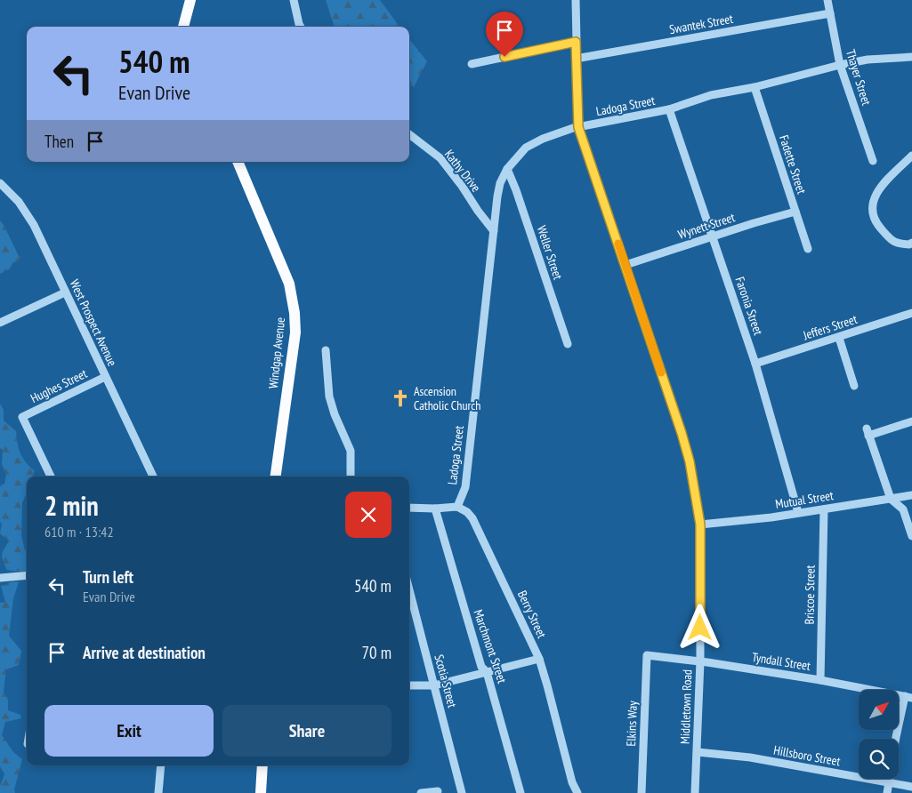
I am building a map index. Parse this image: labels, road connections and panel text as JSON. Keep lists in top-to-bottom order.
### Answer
{
  "streets": {
    "main road": ["Windgap Avenue"],
    "street": [
      "Swantek Street",
      "Thayer Street",
      "Ladoga Street",
      "Fadette Street",
      "Kathy Drive",
      "Wynett Street",
      "Weller Street",
      "Faronia Street",
      "West Prospect Avenue",
      "Jeffers Street",
      "Hughes Street",
      "Mutual Street",
      "Briscoe Street",
      "Berry Street",
      "Marchmont Street",
      "Tyndall Street",
      "Scotia Street",
      "Middletown Road",
      "Elkins Way",
      "Hillsboro Street"
    ]
  },
  "crossings": [
    ["Swantek Street", "Thayer Street"],
    ["Swantek Street", "Middletown Road"],
    ["Thayer Street", "Ladoga Street"],
    ["Ladoga Street", "Fadette Street"],
    ["Ladoga Street", "Kathy Drive"],
    ["Ladoga Street", "Weller Street"],
    ["Ladoga Street", "Faronia Street"],
    ["Ladoga Street", "Berry Street"],
    ["Ladoga Street", "Middletown Road"],
    ["Fadette Street", "Wynett Street"],
    ["Wynett Street", "Faronia Street"],
    ["Wynett Street", "Middletown Road"],
    ["Faronia Street", "Jeffers Street"],
    ["Faronia Street", "Mutual Street"],
    ["West Prospect Avenue", "Hughes Street"],
    ["Mutual Street", "Briscoe Street"],
    ["Mutual Street", "Middletown Road"],
    ["Briscoe Street", "Tyndall Street"],
    ["Tyndall Street", "Middletown Road"],
    ["Tyndall Street", "Elkins Way"],
    ["Middletown Road", "Hillsboro Street"]
  ],
  "places": {
    "church": ["Ascension Catholic Church"]
  },
  "north": "top right",
  "page": {
    "turn": ["540 m", "Evan Drive"],
    "then": "Then",
    "heading": ["2 min", "610 m · 13:42"],
    "list": [
      {
        "name": "Turn left",
        "note": "Evan Drive",
        "value": "540 m"
      },
      {
        "name": "Arrive at destination",
        "value": "70 m"
      }
    ],
    "buttons": ["Exit", "Share"]
  }
}
